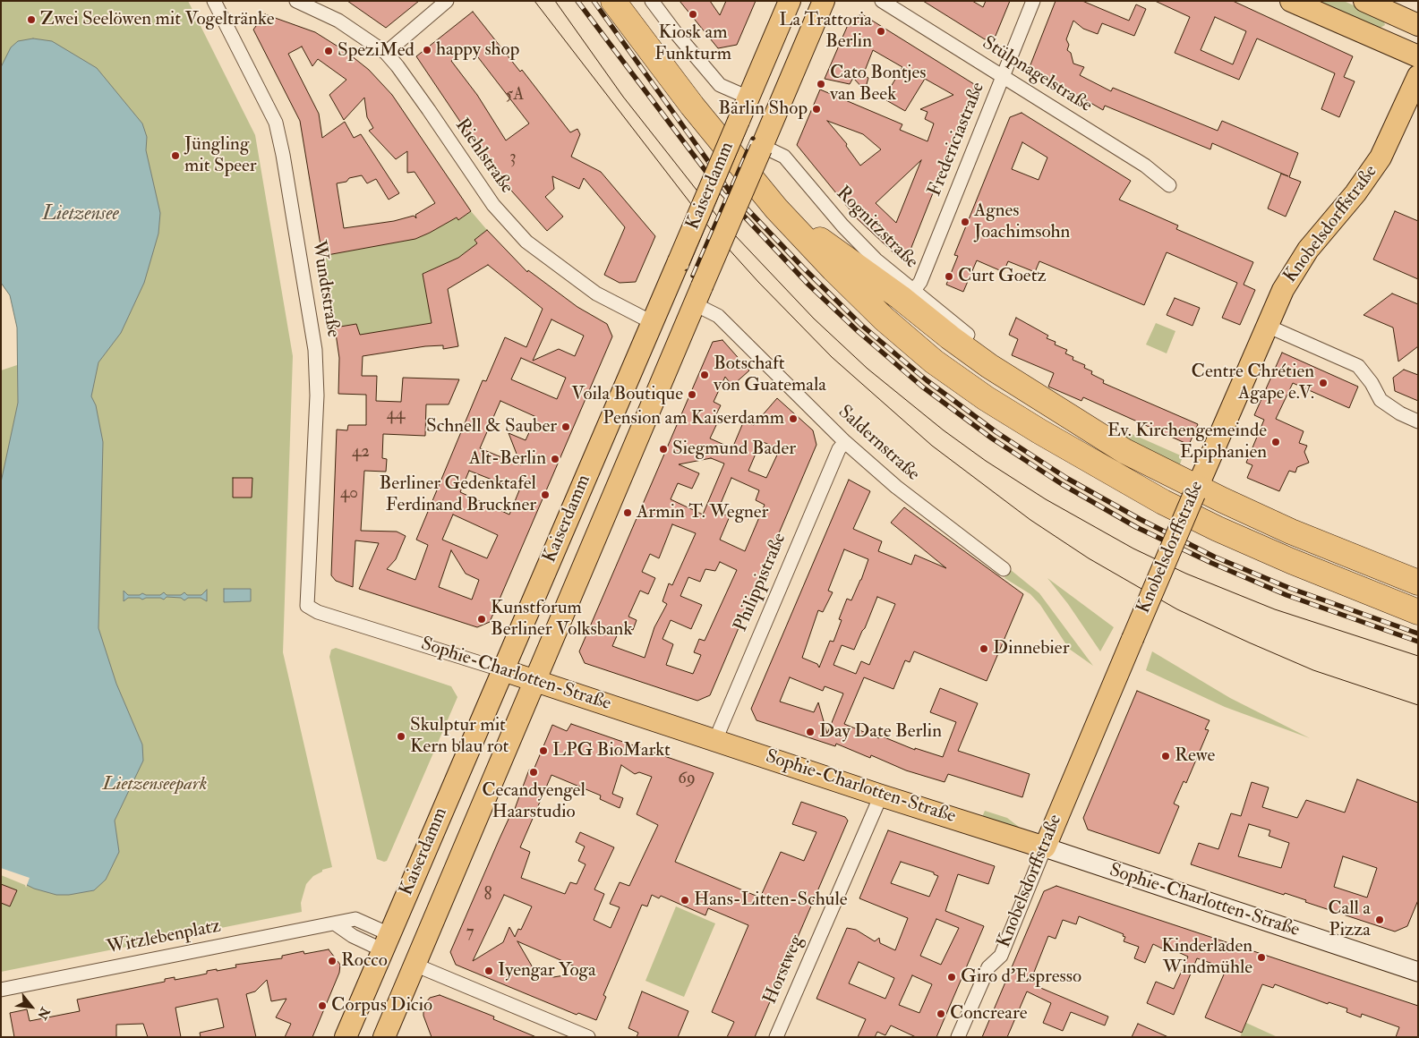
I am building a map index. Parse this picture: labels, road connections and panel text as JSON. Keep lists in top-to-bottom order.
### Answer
{
  "streets": {
    "main road": ["Kaiserdamm", "Knobelsdorffstraße", "Sophie-Charlotten-Straße"],
    "street": [
      "Stülpnagelstraße",
      "Fredericiastraße",
      "Riehlstraße",
      "Rognitzstraße",
      "Wundtstraße",
      "Saldernstraße",
      "Philippistraße",
      "Witzlebenplatz",
      "Horstweg"
    ]
  },
  "crossings": [
    ["Stülpnagelstraße", "Fredericiastraße"],
    ["Fredericiastraße", "Rognitzstraße"],
    ["Riehlstraße", "Kaiserdamm"],
    ["Kaiserdamm", "Rognitzstraße"],
    ["Kaiserdamm", "Saldernstraße"],
    ["Kaiserdamm", "Sophie-Charlotten-Straße"],
    ["Kaiserdamm", "Witzlebenplatz"],
    ["Knobelsdorffstraße", "Sophie-Charlotten-Straße"],
    ["Wundtstraße", "Sophie-Charlotten-Straße"],
    ["Saldernstraße", "Philippistraße"],
    ["Philippistraße", "Sophie-Charlotten-Straße"],
    ["Sophie-Charlotten-Straße", "Horstweg"]
  ],
  "water": ["Lietzensee"],
  "parks": ["Lietzenseepark"],
  "places": [
    "Kiosk am Funkturm",
    "Zwei Seelöwen mit Vogeltränke",
    "La Trattoria Berlin",
    "happy shop",
    "SpeziMed",
    "Cato Bontjes van Beek",
    "Bärlin Shop",
    "Jüngling mit Speer",
    "Agnes Joachimsohn",
    "Curt Goetz",
    "Botschaft von Guatemala",
    "Centre Chrétien Agape e.V.",
    "Voila Boutique",
    "Pension am Kaiserdamm",
    "Schnell & Sauber",
    "Ev. Kirchengemeinde Epiphanien",
    "Siegmund Bader",
    "Alt-Berlin",
    "Berliner Gedenktafel Ferdinand Bruckner",
    "Armin T. Wegner",
    "Kunstforum Berliner Volksbank",
    "Dinnebier",
    "Day Date Berlin",
    "Skulptur mit Kern blau rot",
    "LPG BioMarkt",
    "Rewe",
    "Cecandyengel Haarstudio",
    "Hans-Litten-Schule",
    "Call a Pizza",
    "Kinderladen Windmühle",
    "Rocco",
    "Iyengar Yoga",
    "Giro d'Espresso",
    "Corpus Dicio",
    "Concreare"
  ],
  "house_numbers": [
    "5A",
    "3",
    "44",
    "42",
    "40",
    "69",
    "8",
    "7"
  ],
  "north": "bottom right"
}
